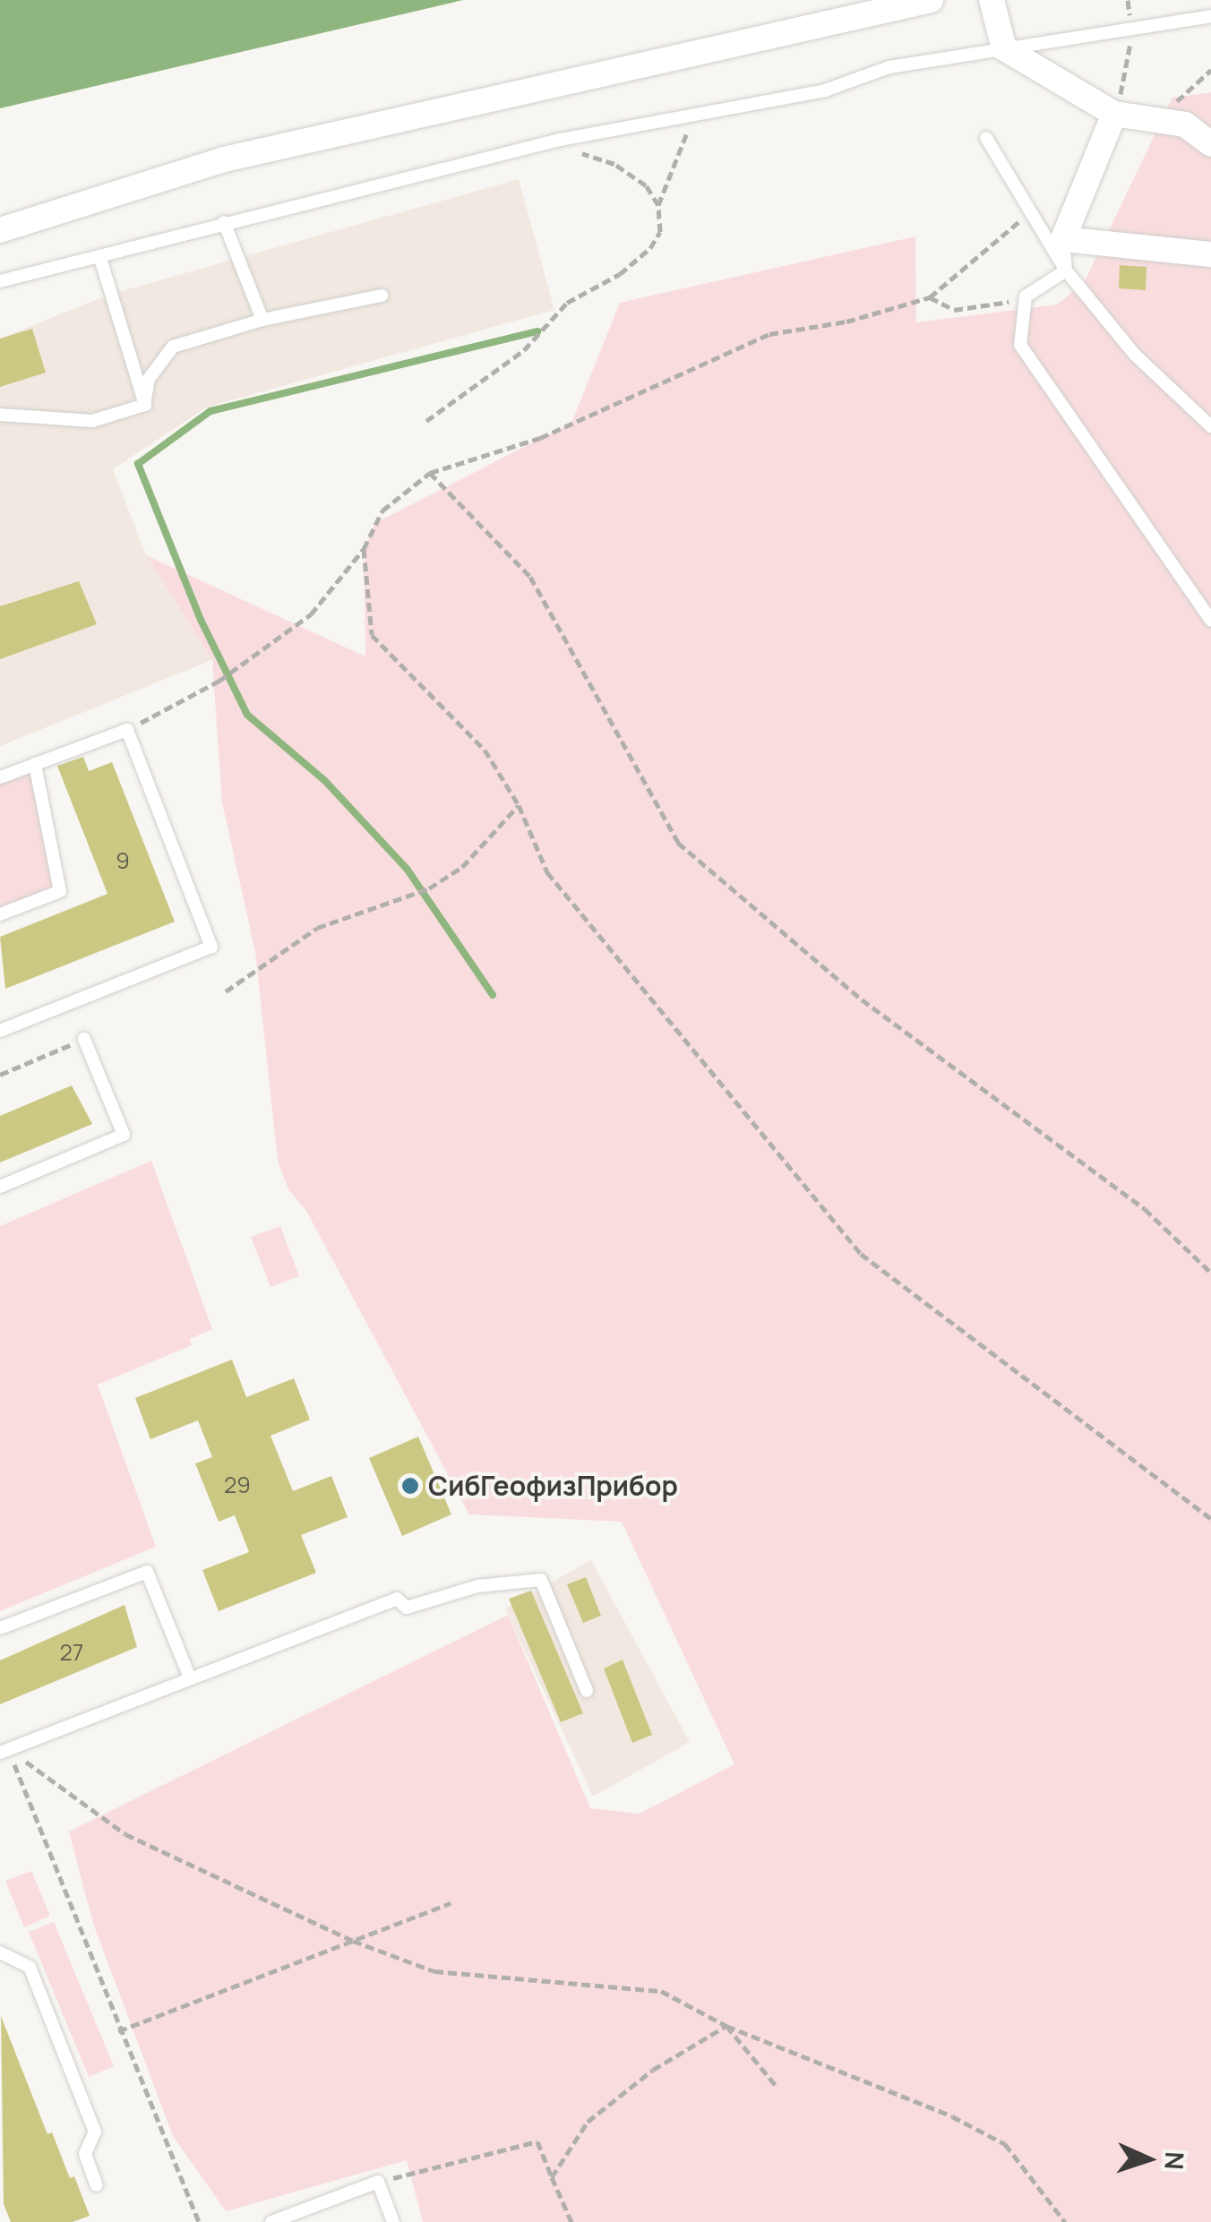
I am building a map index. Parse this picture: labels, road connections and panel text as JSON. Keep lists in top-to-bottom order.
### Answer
{
  "places": ["СибГеофизПрибор"],
  "house_numbers": ["9", "29", "27"],
  "north": "right"
}
